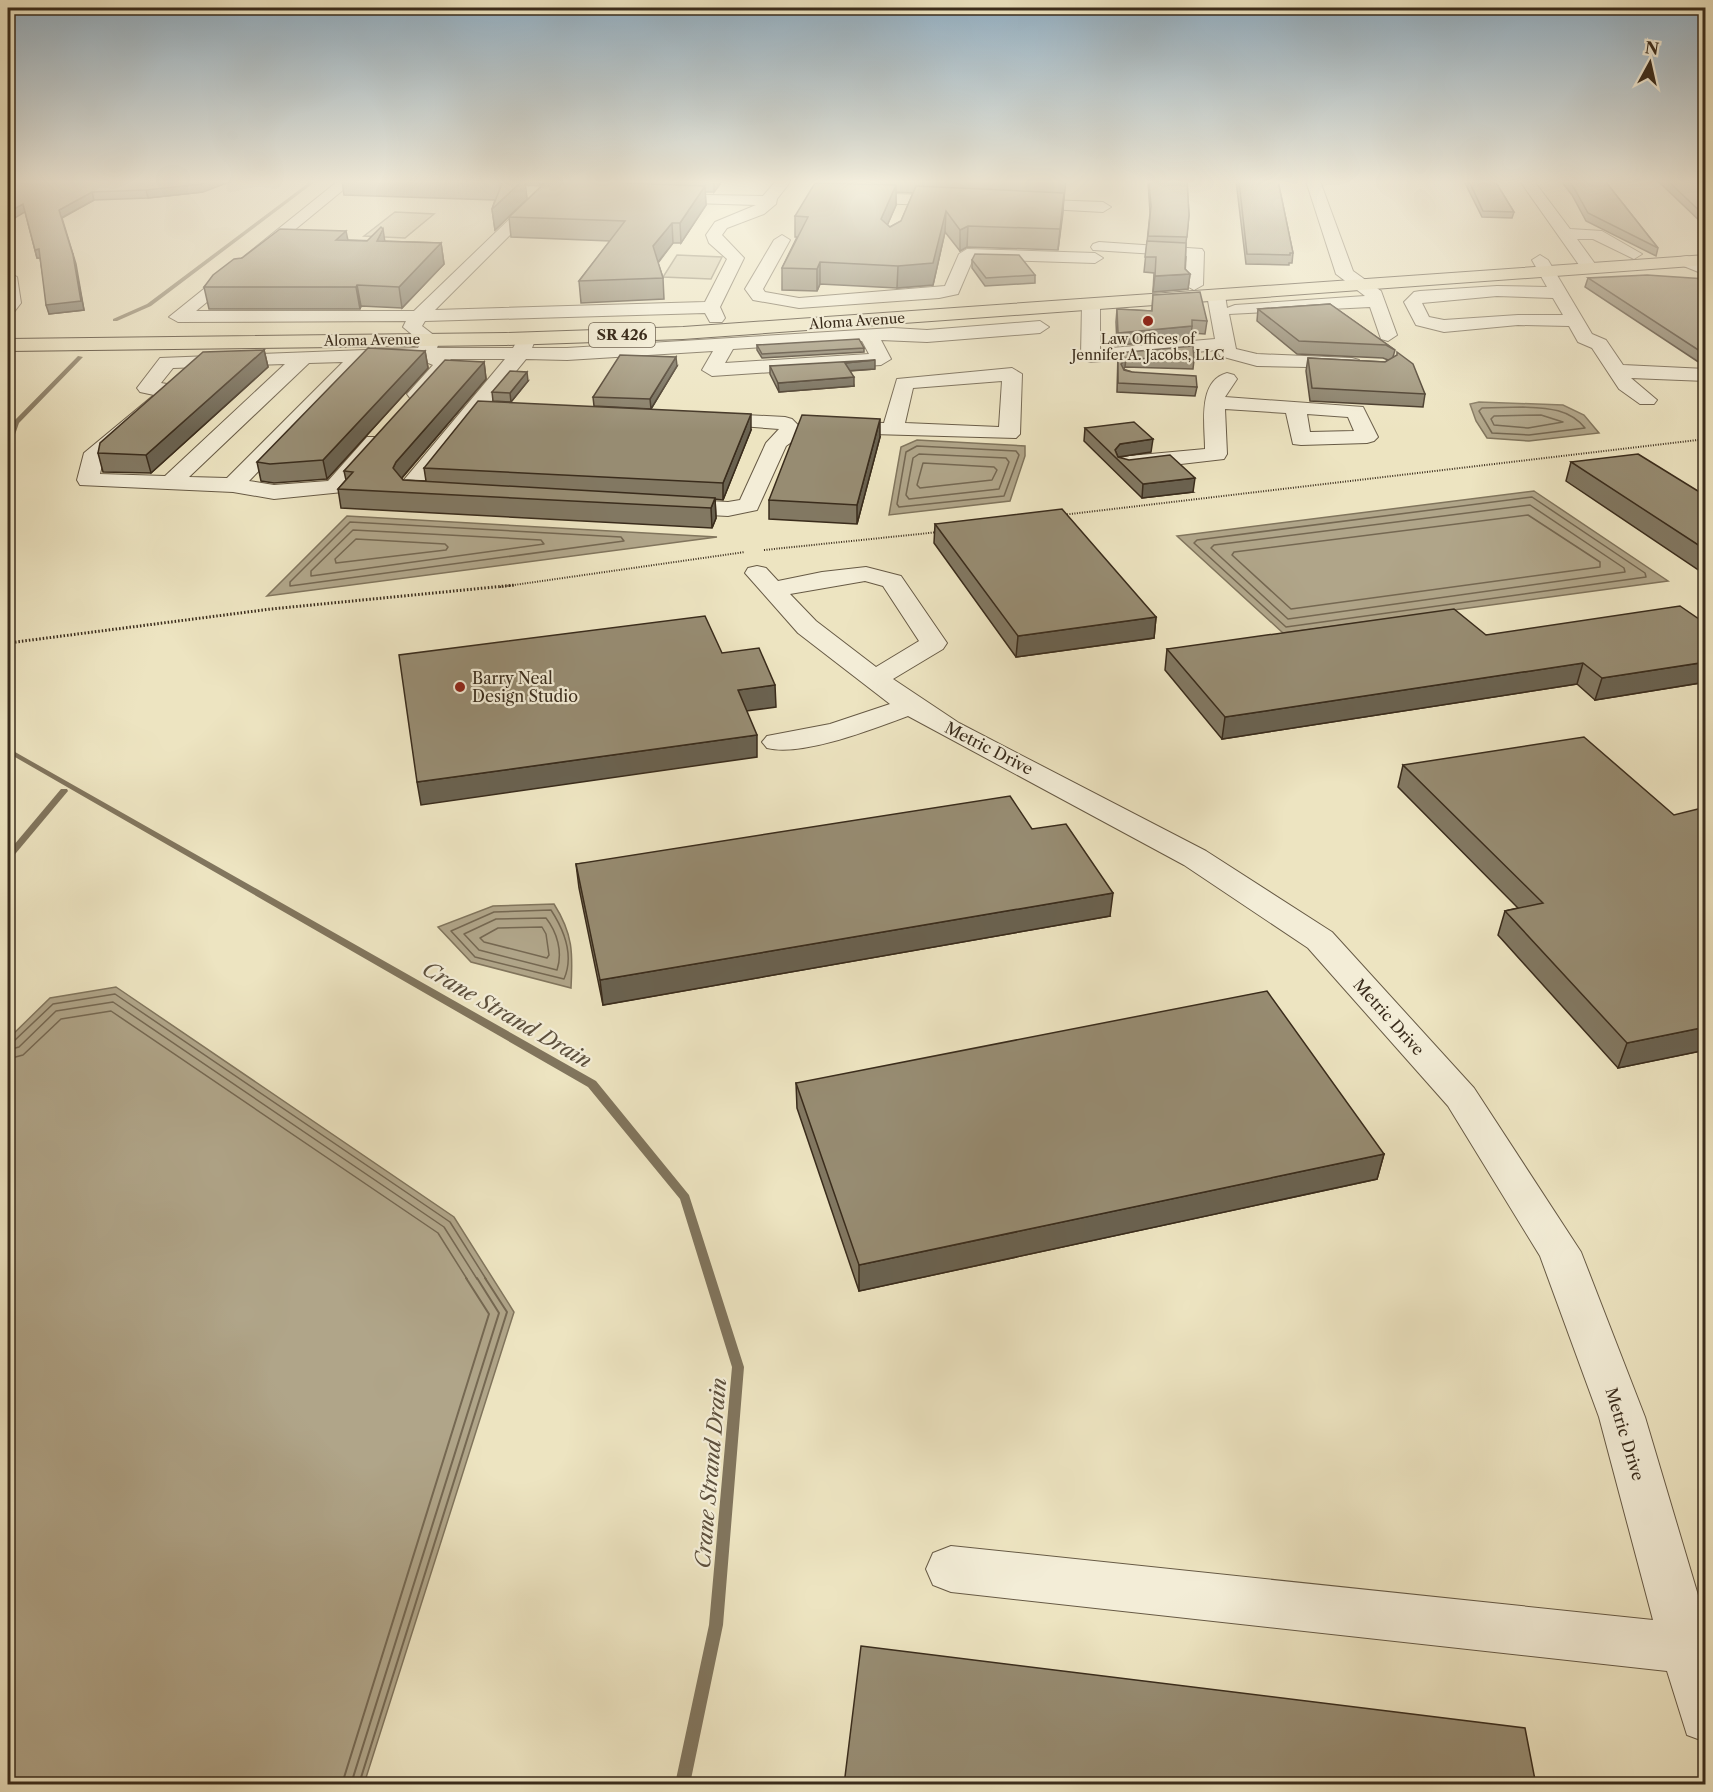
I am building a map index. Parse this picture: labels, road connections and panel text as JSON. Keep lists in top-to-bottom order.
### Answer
{
  "streets": {
    "main road": ["Aloma Avenue", "SR 426"],
    "street": ["Metric Drive"]
  },
  "water": ["Crane Strand Drain"],
  "places": ["Law Offices of Jennifer A. Jacobs, LLC", "Barry Neal Design Studio"],
  "north": "top"
}
